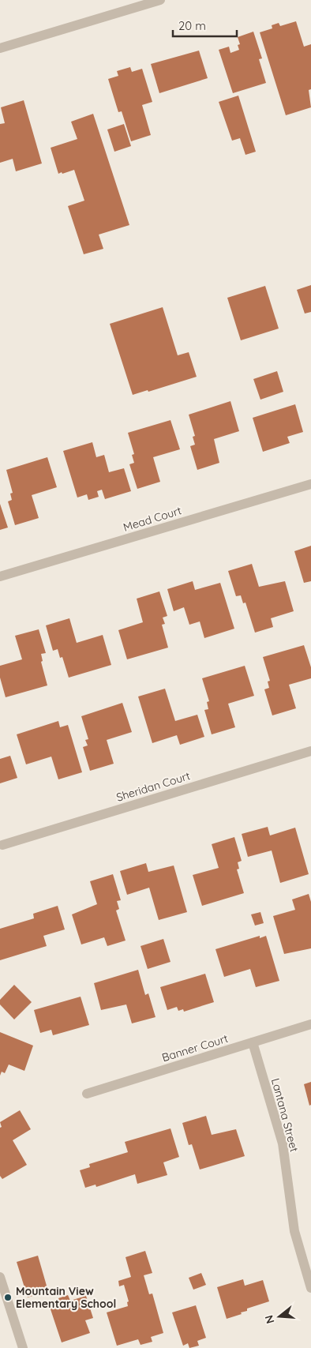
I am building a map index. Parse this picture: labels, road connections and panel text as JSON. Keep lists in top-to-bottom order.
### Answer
{
  "streets": {
    "street": [
      "Mead Court",
      "Sheridan Court",
      "Banner Court",
      "Lantana Street"
    ]
  },
  "crossings": [
    ["Banner Court", "Lantana Street"]
  ],
  "places": ["Mountain View Elementary School"],
  "scale_bar": "20 m",
  "north": "left"
}
